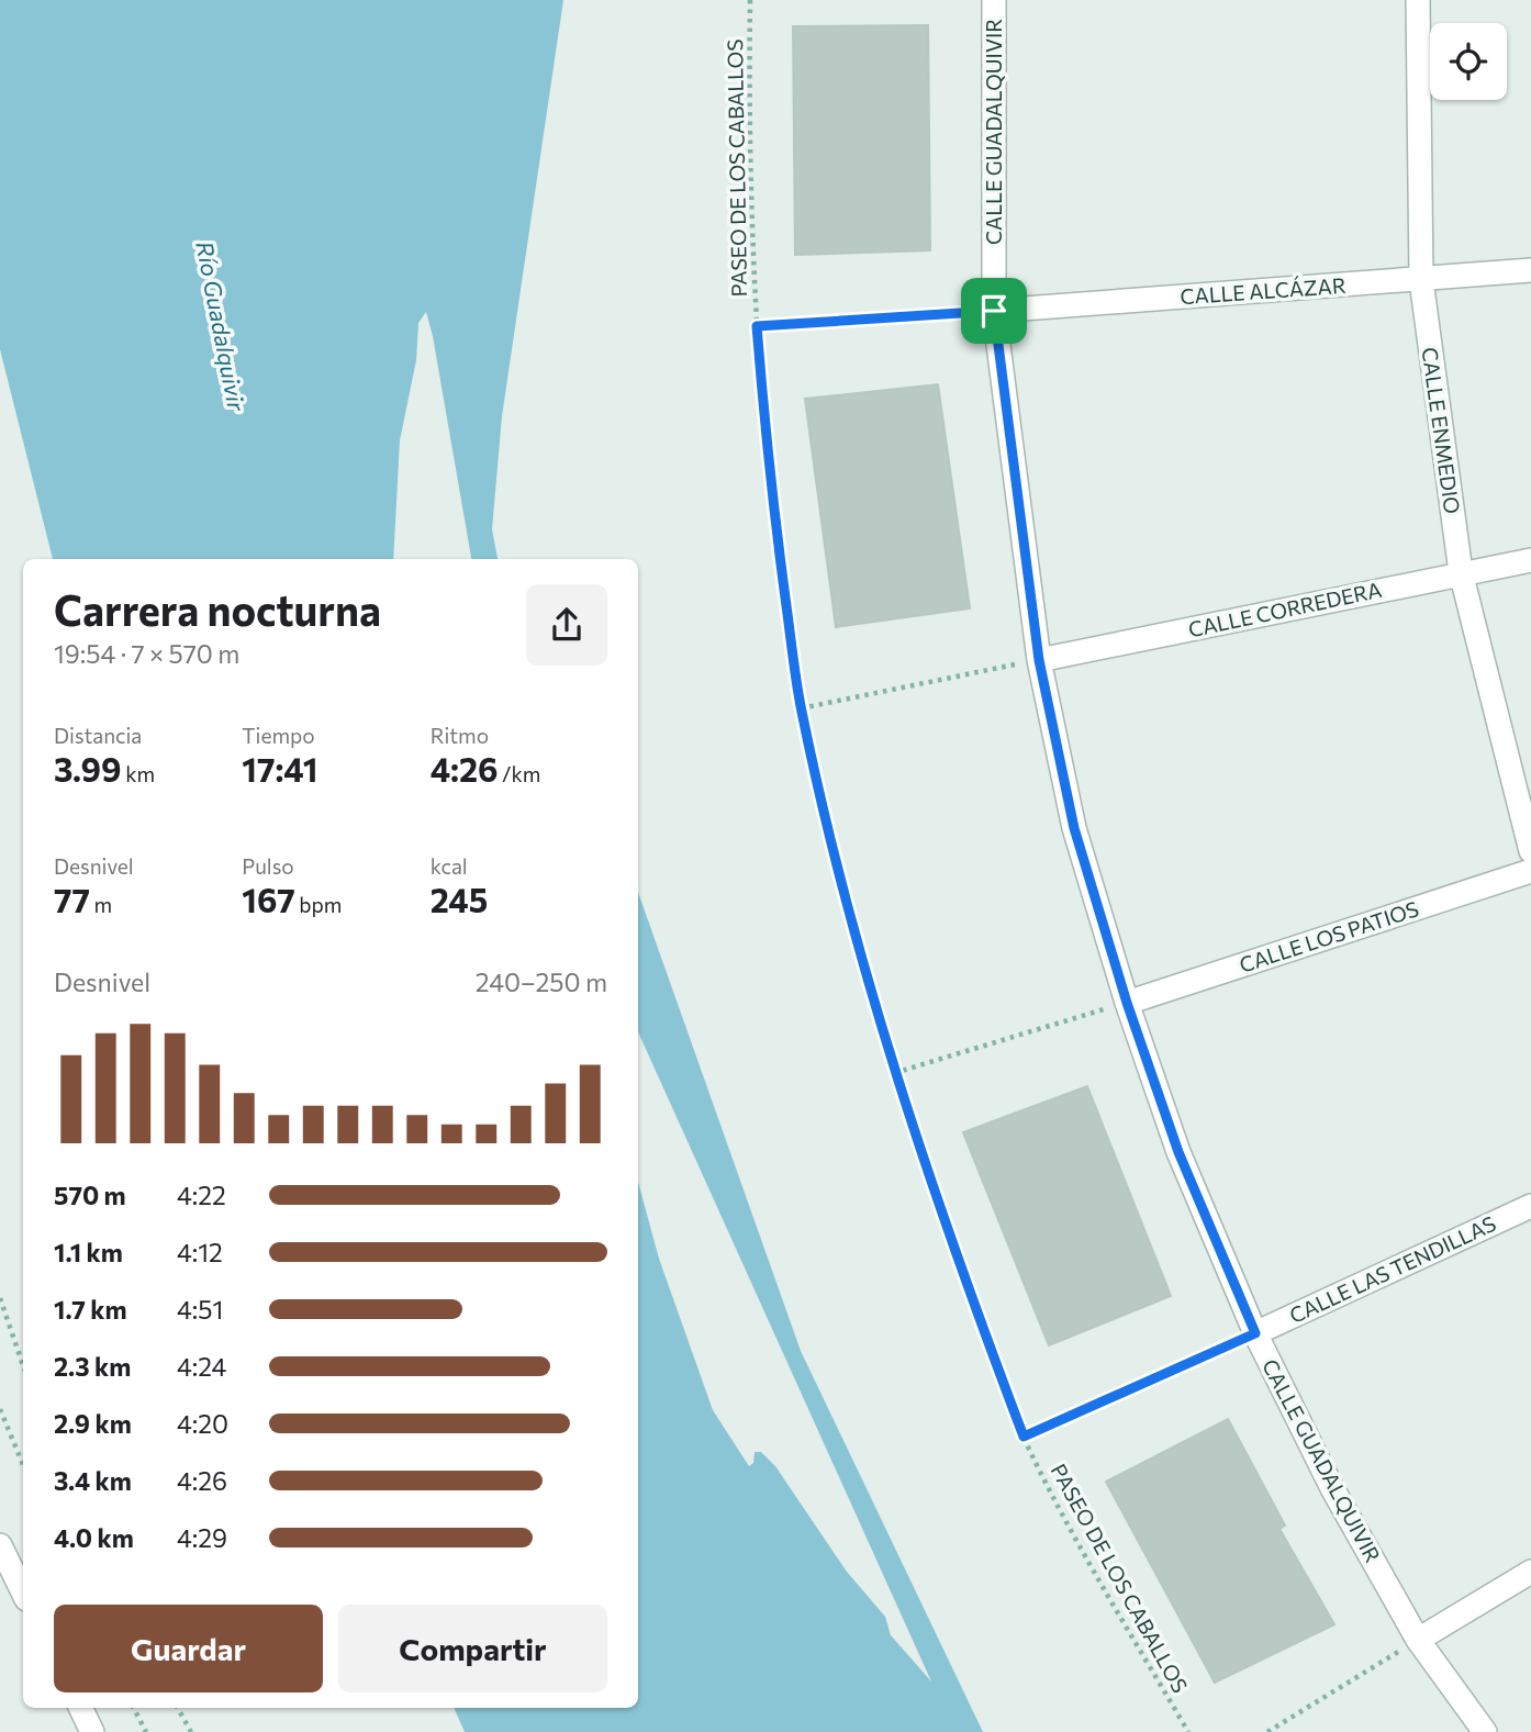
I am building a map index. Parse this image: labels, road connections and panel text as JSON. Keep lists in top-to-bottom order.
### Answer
{
  "streets": {
    "street": [
      "CALLE GUADALQUIVIR",
      "CALLE ALCÁZAR",
      "CALLE ENMEDIO",
      "CALLE CORREDERA",
      "CALLE LOS PATIOS",
      "CALLE LAS TENDILLAS"
    ],
    "path": ["PASEO DE LOS CABALLOS"]
  },
  "crossings": [
    ["CALLE GUADALQUIVIR", "CALLE ALCÁZAR"],
    ["CALLE GUADALQUIVIR", "CALLE CORREDERA"],
    ["CALLE GUADALQUIVIR", "CALLE LOS PATIOS"],
    ["CALLE GUADALQUIVIR", "CALLE LAS TENDILLAS"],
    ["CALLE ALCÁZAR", "CALLE ENMEDIO"],
    ["CALLE ENMEDIO", "CALLE CORREDERA"]
  ],
  "water": ["Río Guadalquivir"],
  "page": {
    "heading": ["Carrera nocturna", "19:54 · 7 × 570 m"],
    "stats": [
      ["Distancia", "3.99 km"],
      ["Tiempo", "17:41"],
      ["Ritmo", "4:26 /km"],
      ["Desnivel", "77 m"],
      ["Pulso", "167 bpm"],
      ["kcal", "245"]
    ],
    "chart": ["Desnivel", "240–250 m"],
    "list": [
      {
        "name": "570 m",
        "note": "4:22"
      },
      {
        "name": "1.1 km",
        "note": "4:12"
      },
      {
        "name": "1.7 km",
        "note": "4:51"
      },
      {
        "name": "2.3 km",
        "note": "4:24"
      },
      {
        "name": "2.9 km",
        "note": "4:20"
      },
      {
        "name": "3.4 km",
        "note": "4:26"
      },
      {
        "name": "4.0 km",
        "note": "4:29"
      }
    ],
    "buttons": ["Guardar", "Compartir"]
  }
}
